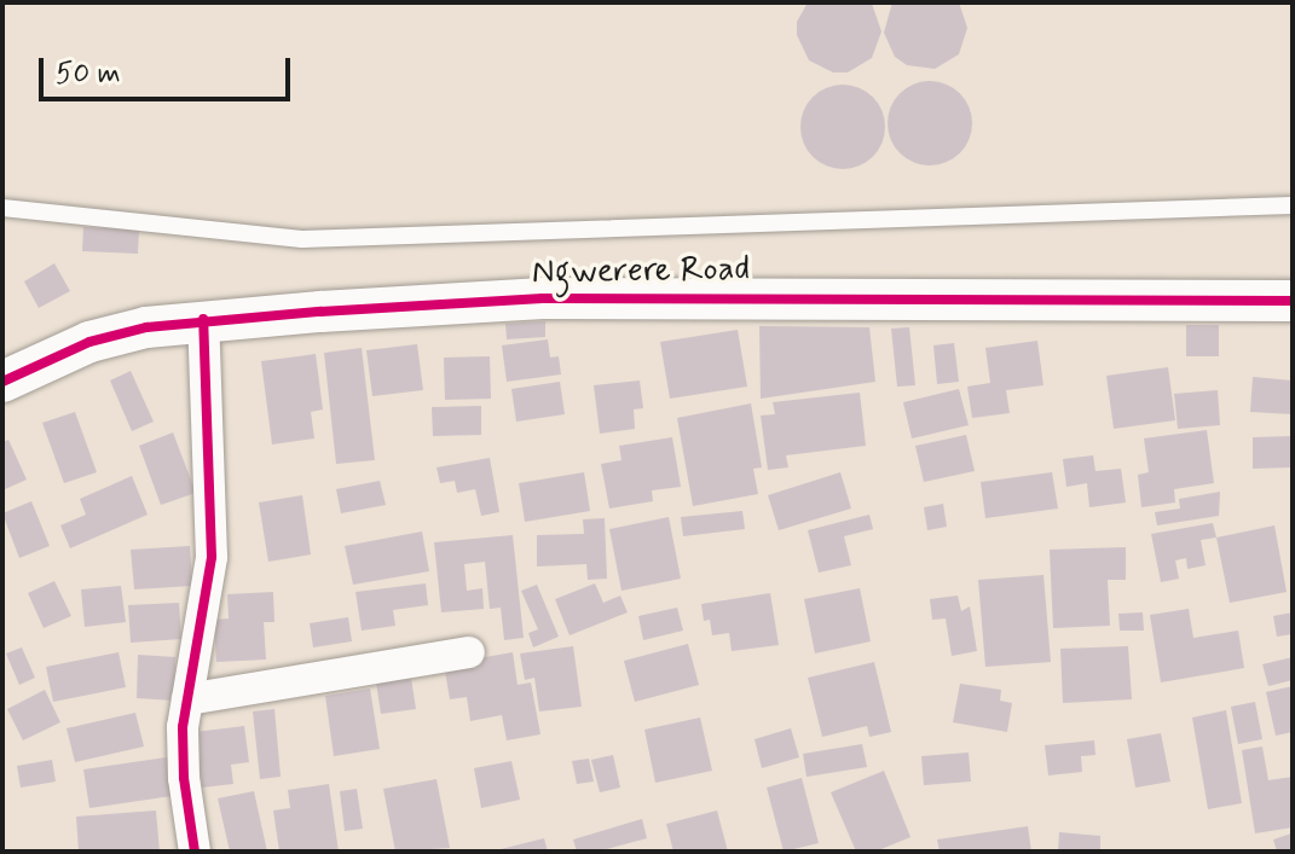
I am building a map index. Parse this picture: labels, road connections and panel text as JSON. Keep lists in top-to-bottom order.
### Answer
{
  "streets": {
    "street": ["Ngwerere Road"]
  },
  "scale_bar": "50 m"
}
